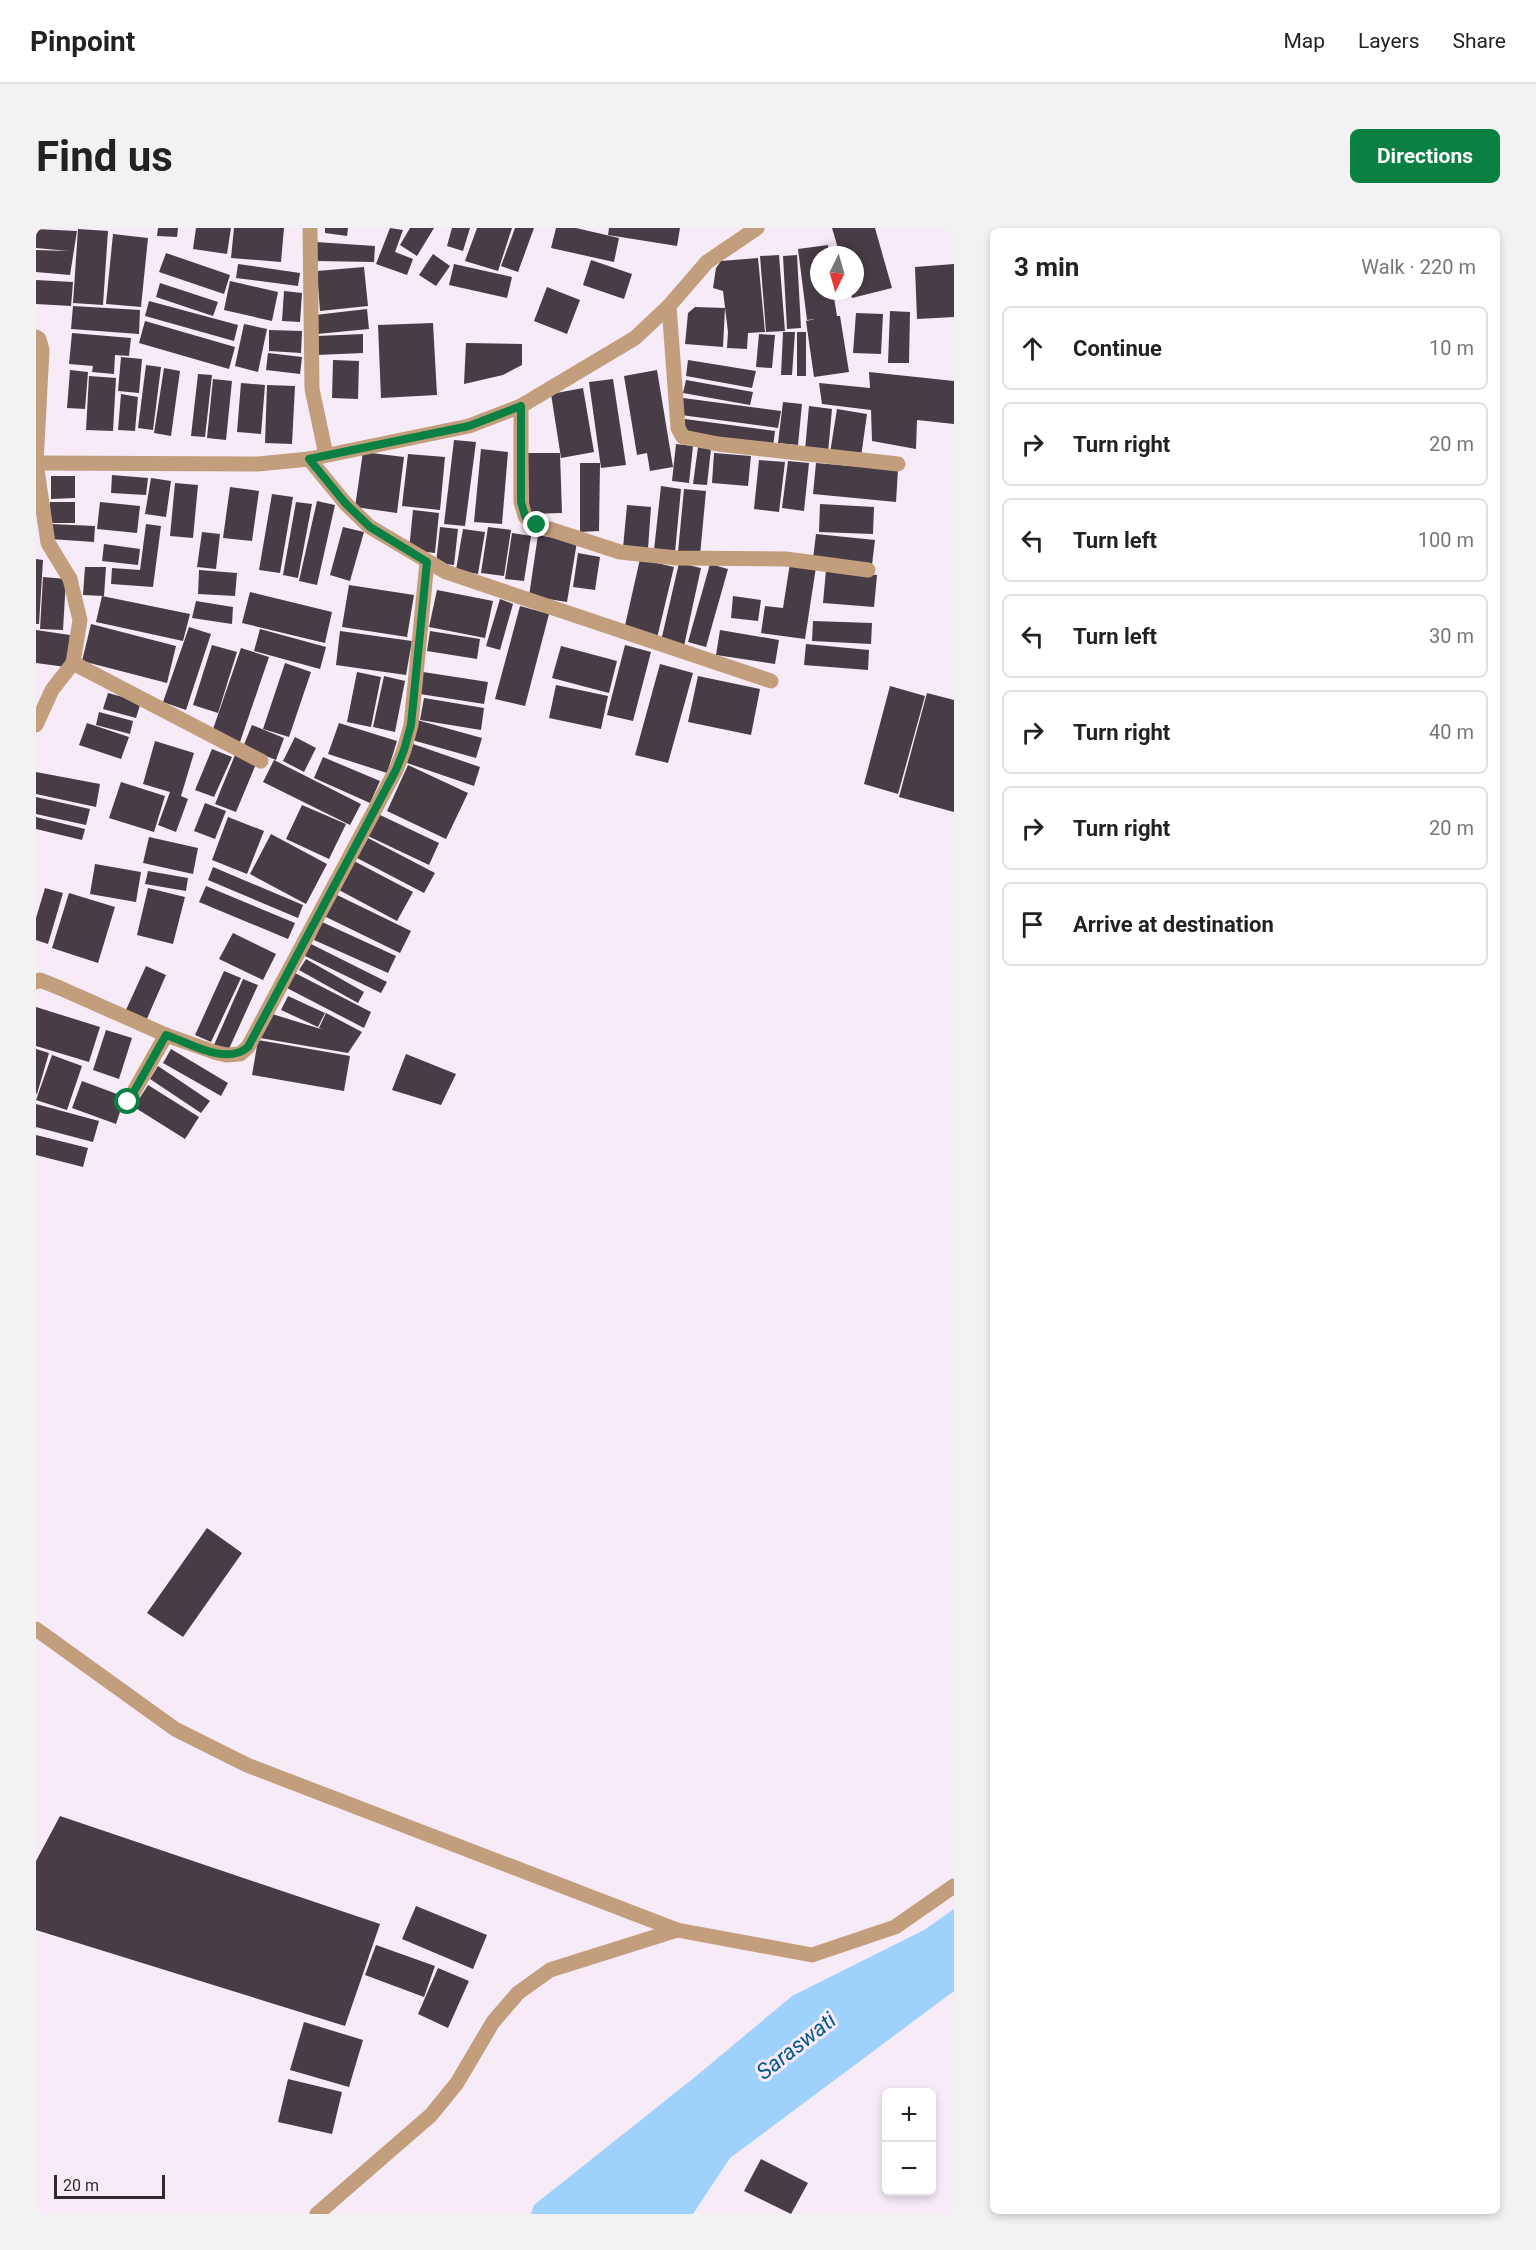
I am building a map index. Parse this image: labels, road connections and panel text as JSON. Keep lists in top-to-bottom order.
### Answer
{
  "water": ["Saraswati"],
  "scale_bar": "20 m",
  "north": "bottom",
  "page": {
    "header": "Pinpoint",
    "nav": ["Map", "Layers", "Share"],
    "buttons": "Directions",
    "title": "Find us",
    "heading": ["3 min", "Walk · 220 m"],
    "list": [
      ["Continue", "10 m"],
      ["Turn right", "20 m"],
      ["Turn left", "100 m"],
      ["Turn left", "30 m"],
      ["Turn right", "40 m"],
      ["Turn right", "20 m"],
      "Arrive at destination"
    ],
    "map_buttons": ["+", "−"],
    "scale": "20 m"
  }
}
